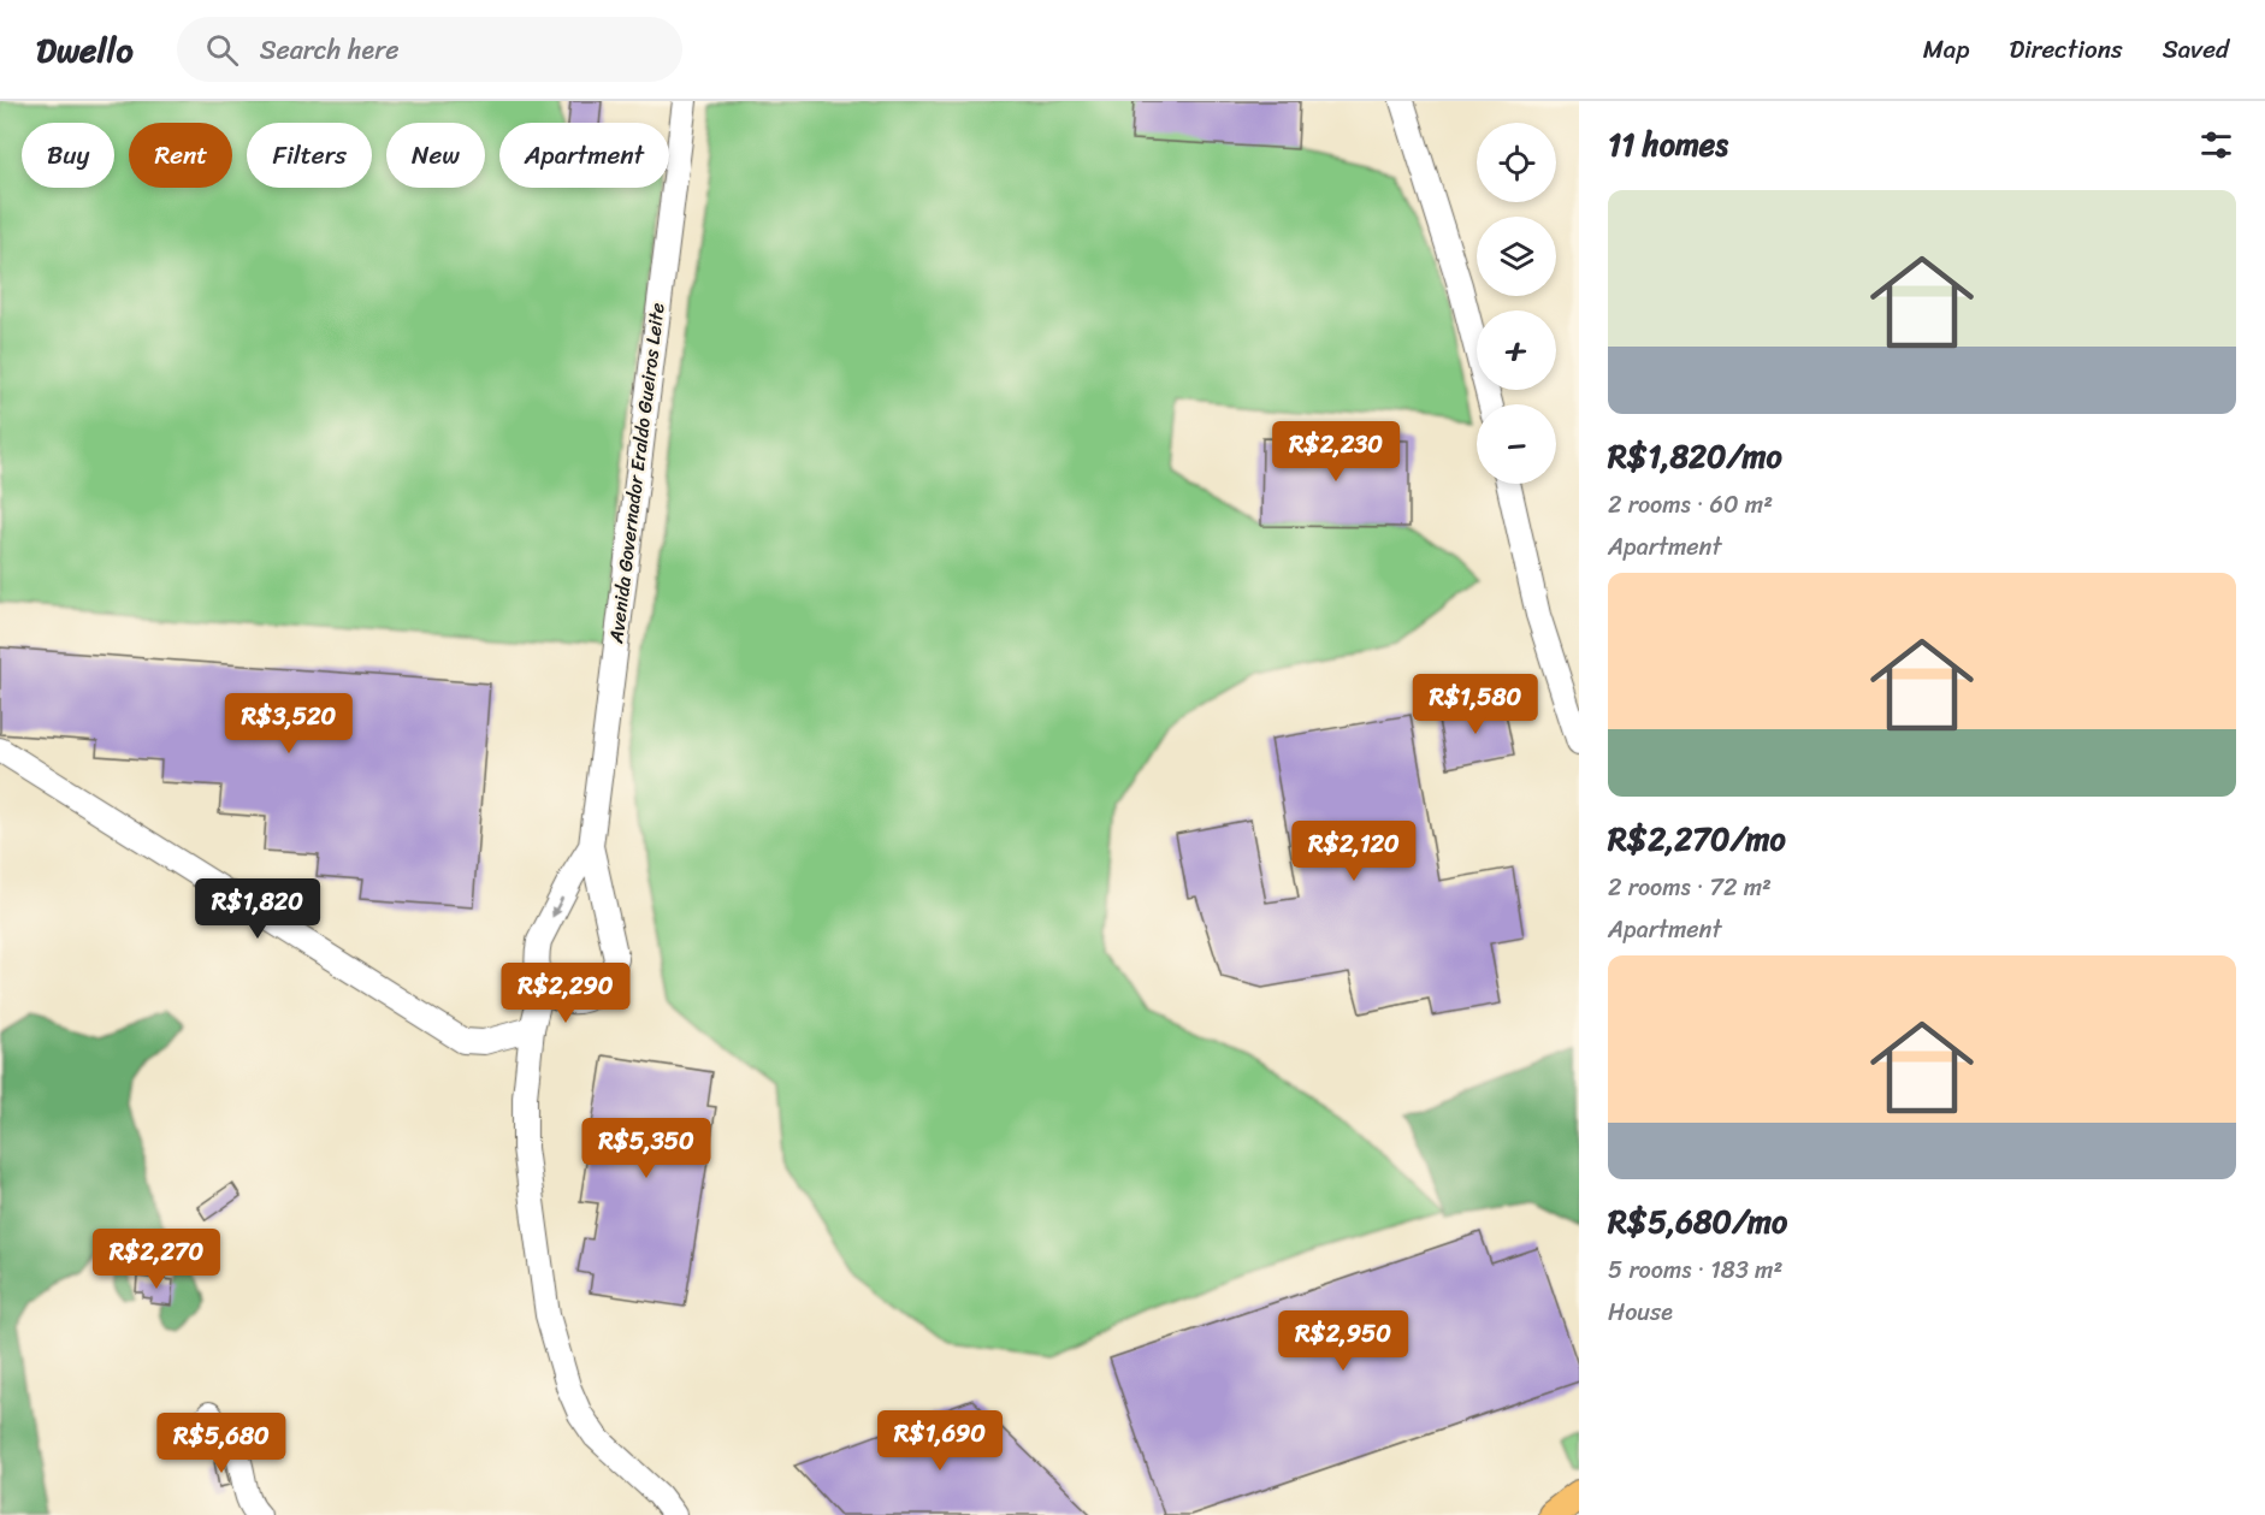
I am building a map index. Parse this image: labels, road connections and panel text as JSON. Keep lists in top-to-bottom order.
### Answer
{
  "streets": {
    "street": ["Avenida Governador Eraldo Gueiros Leite"]
  },
  "page": {
    "header": "Dwello",
    "search": "Search here",
    "nav": ["Map", "Directions", "Saved"],
    "heading": "11 homes",
    "map_buttons": ["+", "−"],
    "chip": [
      "Buy",
      "Rent",
      "Filters",
      "New",
      "Apartment"
    ],
    "list": [
      {
        "name": "R$1,820/mo",
        "note": "2 rooms · 60 m² · Apartment"
      },
      {
        "name": "R$2,270/mo",
        "note": "2 rooms · 72 m² · Apartment"
      },
      {
        "name": "R$5,680/mo",
        "note": "5 rooms · 183 m² · House"
      }
    ],
    "price": [
      "R$2,230",
      "R$1,580",
      "R$3,520",
      "R$2,120",
      "R$1,820",
      "R$2,290",
      "R$5,350",
      "R$2,270",
      "R$2,950",
      "R$1,690",
      "R$5,680"
    ]
  }
}
